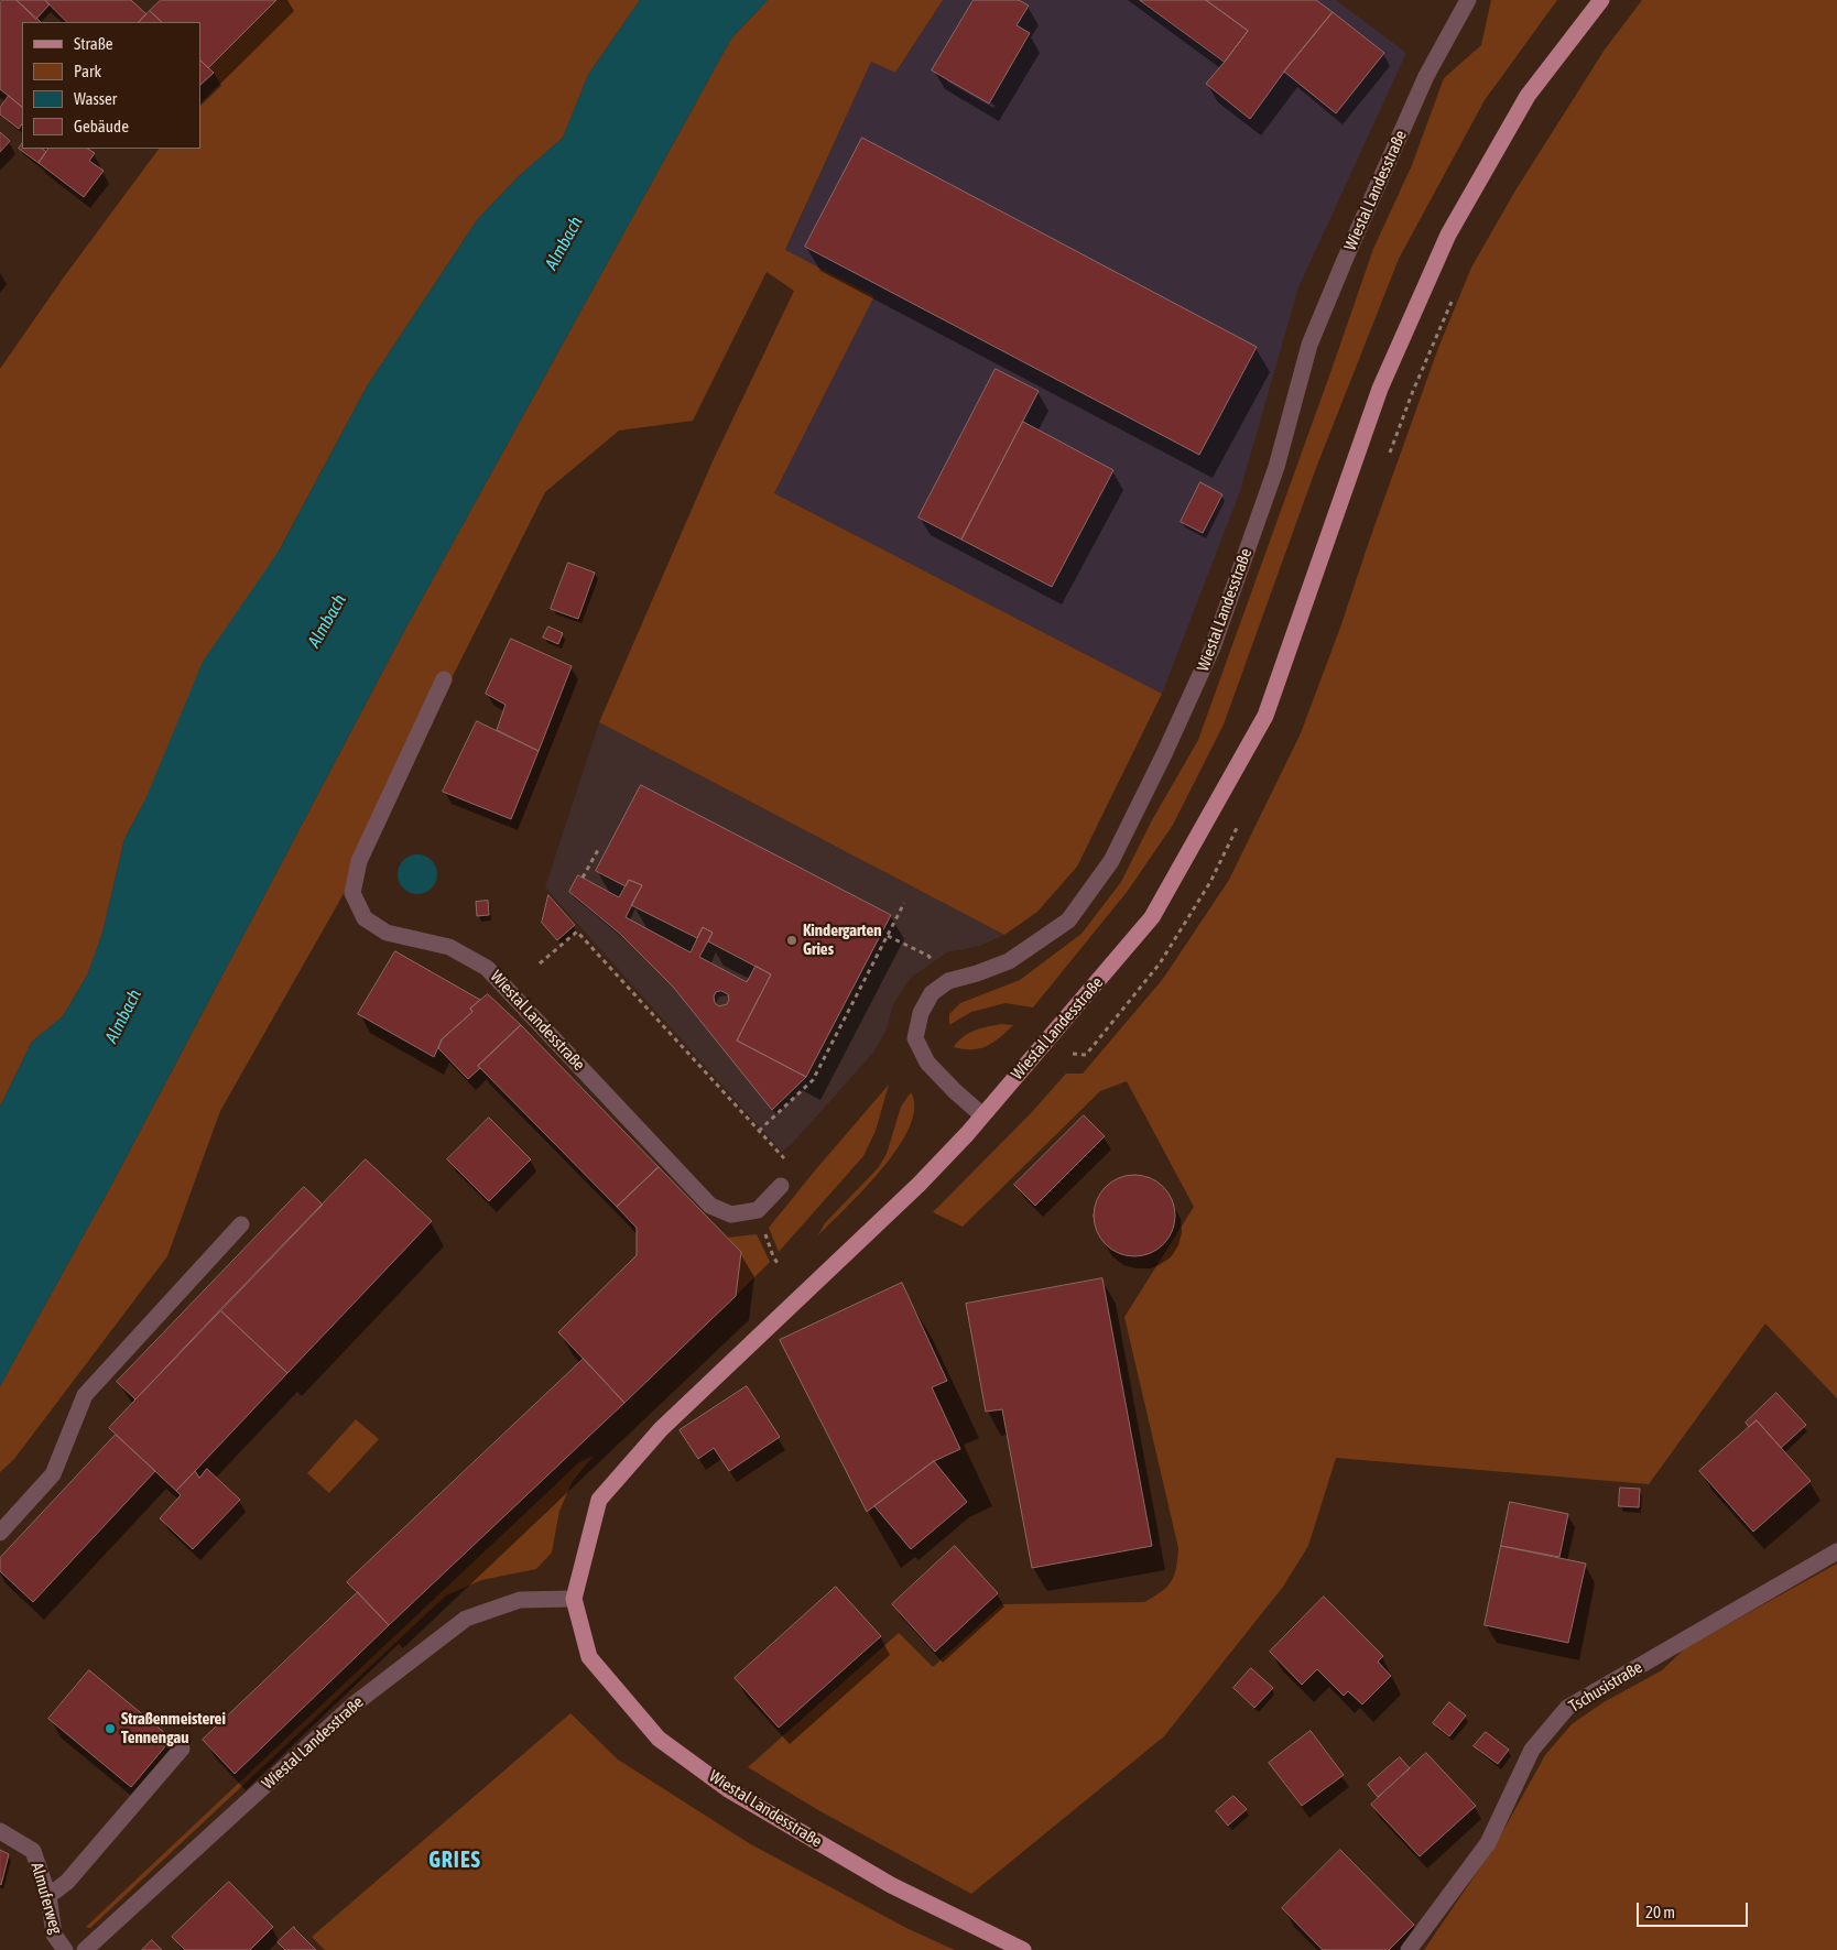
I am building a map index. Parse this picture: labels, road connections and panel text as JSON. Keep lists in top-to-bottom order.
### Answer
{
  "streets": {
    "main road": ["Wiestal Landesstraße"],
    "street": ["Tschusistraße", "Almuferweg"]
  },
  "districts": ["GRIES"],
  "water": ["Almbach"],
  "places": ["Kindergarten Gries", "Straßenmeisterei Tennengau"],
  "legend": [
    "Straße",
    "Park",
    "Wasser",
    "Gebäude"
  ],
  "scale_bar": "20 m"
}
